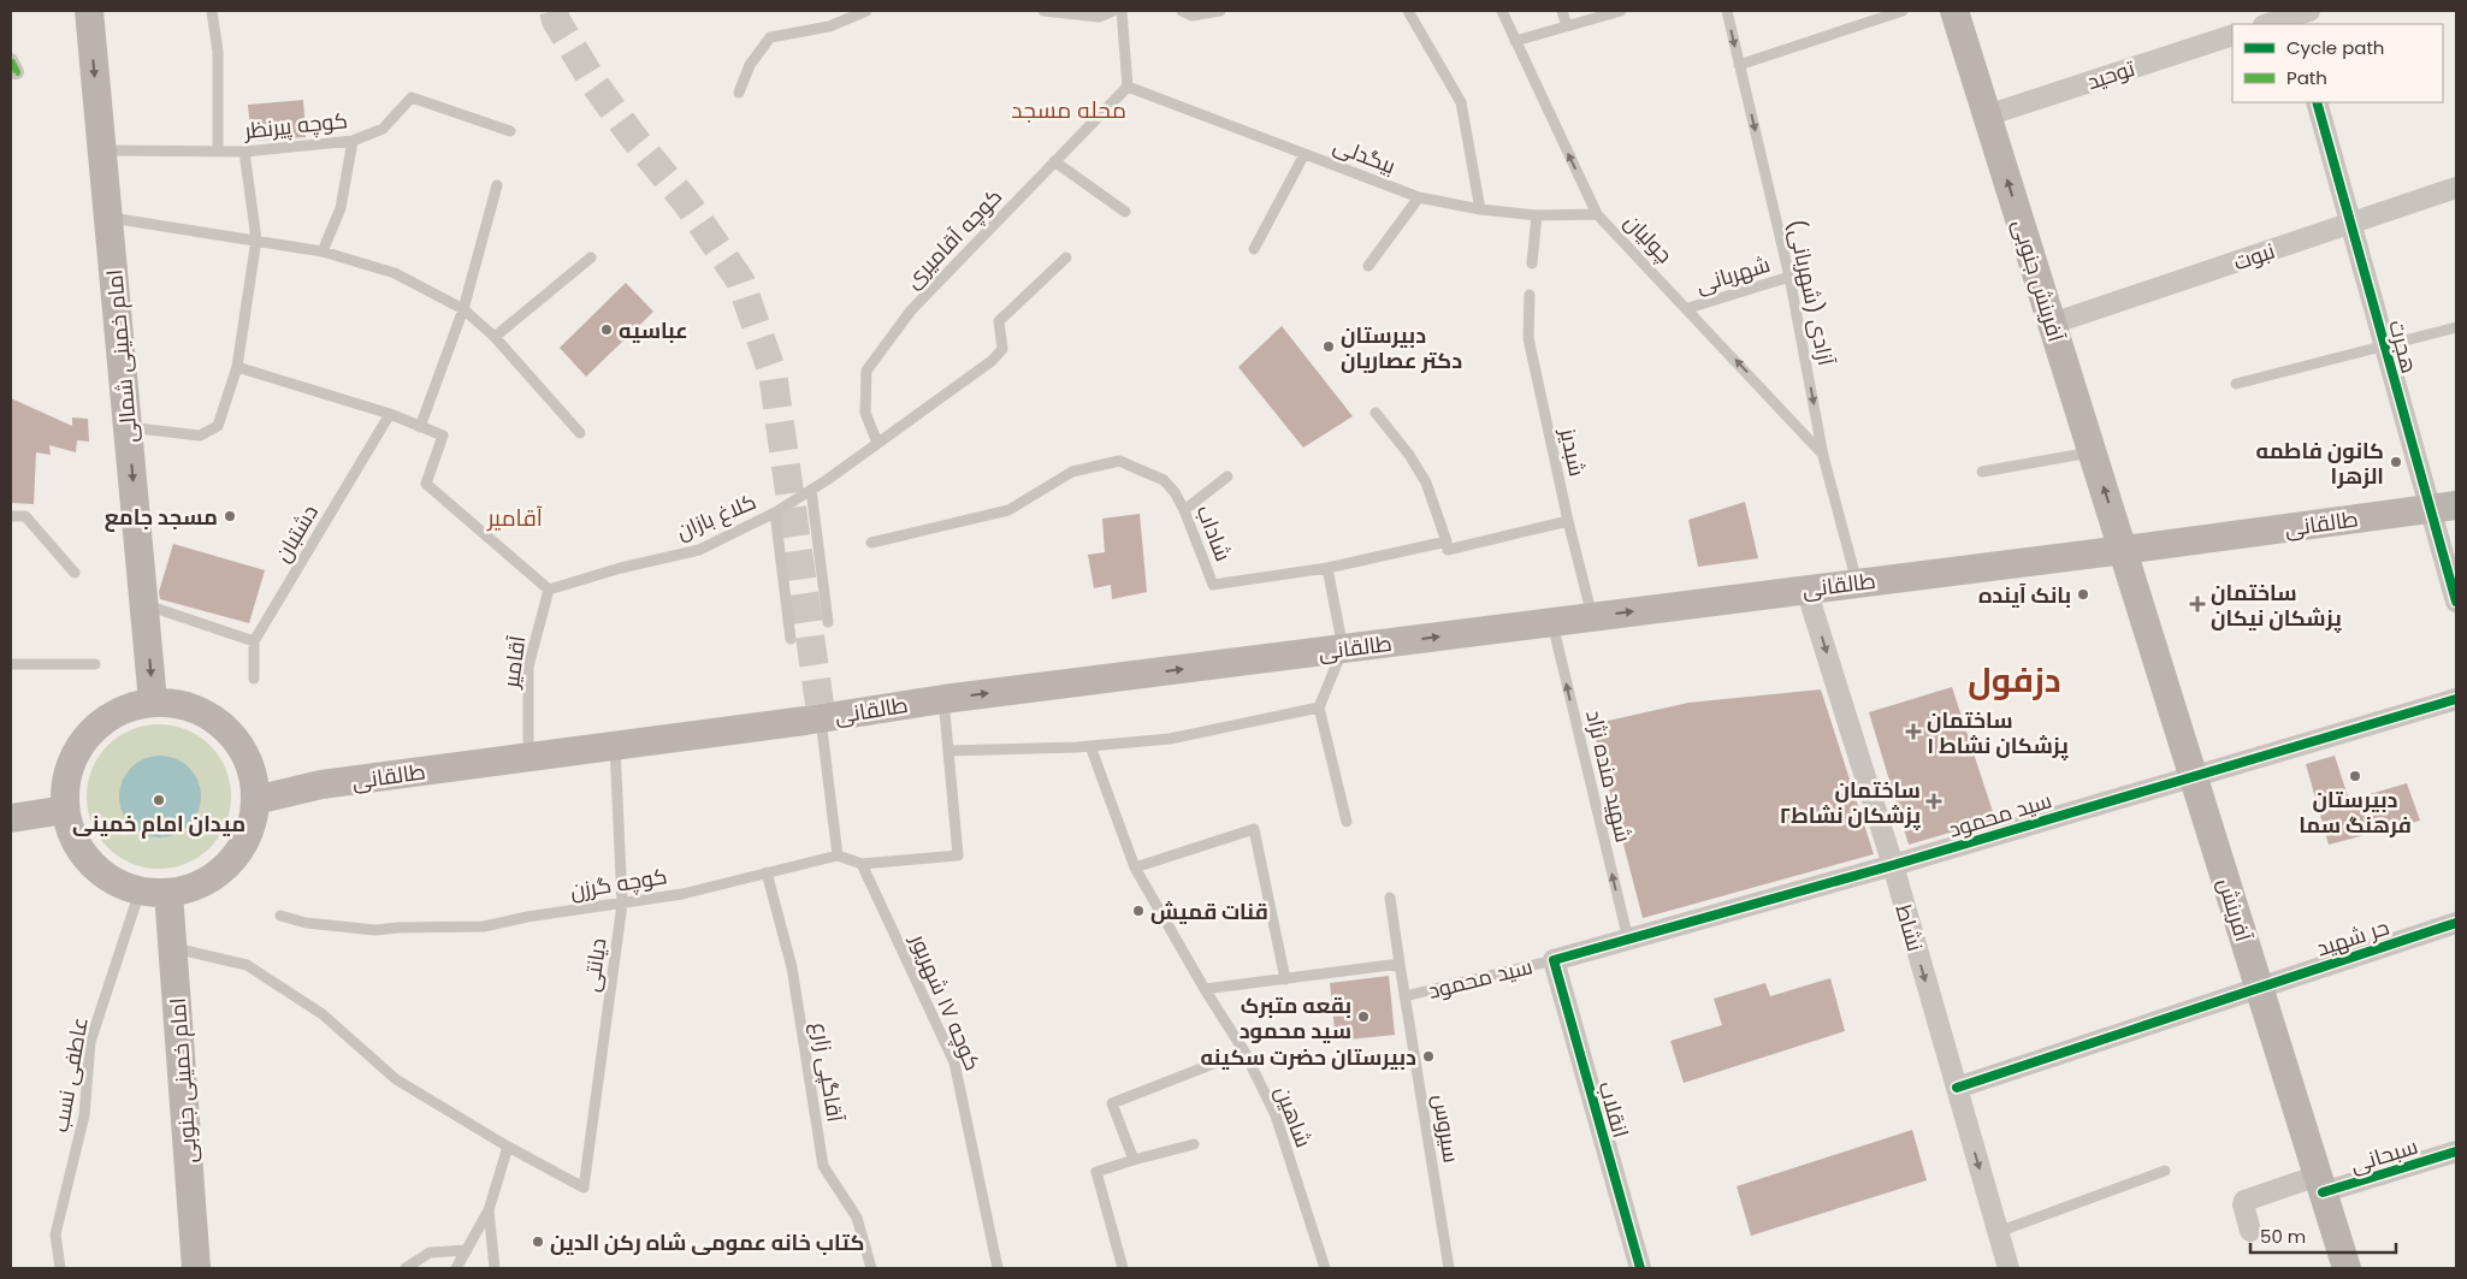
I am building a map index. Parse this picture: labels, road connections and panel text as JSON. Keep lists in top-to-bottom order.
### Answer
{
  "streets": {
    "main road": [
      "آفرینش جنوبی",
      "امام خمینی شمالی",
      "طالقانی",
      "آفرینش",
      "امام خمینی جنوبی"
    ],
    "street": [
      "توحید",
      "نبوت",
      "هجرت",
      "سید محمود",
      "نشاط",
      "حر شهید",
      "انقلاب",
      "سبحانی"
    ],
    "lane": [
      "کوچه پیرنظر",
      "بیگدلی",
      "کوچه آقامیری",
      "چولیان",
      "شهربانی",
      "آزادی (شهربانی)",
      "شبدیز",
      "کلاغ بازان",
      "دشتبان",
      "شاداب",
      "آقامیر",
      "شهید منده نژاد",
      "کوچه گرزن",
      "دیانتی",
      "کوچه ۱۷ شهریور",
      "آقاگپی زارع",
      "عاطفی نسب",
      "شاهین",
      "سیروس"
    ]
  },
  "crossings": [
    ["توحید", "آفرینش جنوبی"],
    ["کوچه پیرنظر", "امام خمینی شمالی"],
    ["بیگدلی", "کوچه آقامیری"],
    ["بیگدلی", "چولیان"],
    ["چولیان", "شهربانی"],
    ["چولیان", "آزادی (شهربانی)"],
    ["نبوت", "آفرینش جنوبی"],
    ["نبوت", "هجرت"],
    ["شهربانی", "آزادی (شهربانی)"],
    ["آفرینش جنوبی", "طالقانی"],
    ["آفرینش جنوبی", "آفرینش"],
    ["آزادی (شهربانی)", "طالقانی"],
    ["هجرت", "طالقانی"],
    ["امام خمینی شمالی", "طالقانی"],
    ["امام خمینی شمالی", "عاطفی نسب"],
    ["امام خمینی شمالی", "امام خمینی جنوبی"],
    ["شبدیز", "طالقانی"],
    ["شبدیز", "شاداب"],
    ["کلاغ بازان", "آقامیر"],
    ["طالقانی", "آقامیر"],
    ["طالقانی", "شهید منده نژاد"],
    ["طالقانی", "آفرینش"],
    ["طالقانی", "نشاط"],
    ["طالقانی", "دیانتی"],
    ["طالقانی", "عاطفی نسب"],
    ["طالقانی", "امام خمینی جنوبی"],
    ["شهید منده نژاد", "سید محمود"],
    ["سید محمود", "آفرینش"],
    ["سید محمود", "نشاط"],
    ["سید محمود", "انقلاب"],
    ["سید محمود", "سیروس"],
    ["کوچه گرزن", "دیانتی"],
    ["کوچه گرزن", "آقاگپی زارع"],
    ["آفرینش", "حر شهید"],
    ["آفرینش", "سبحانی"],
    ["نشاط", "حر شهید"],
    ["عاطفی نسب", "امام خمینی جنوبی"]
  ],
  "one_way": [
    "چولیان",
    "آفرینش جنوبی",
    "آزادی (شهربانی)",
    "امام خمینی شمالی",
    "شهید منده نژاد",
    "نشاط"
  ],
  "districts": ["محله مسجد", "آقامیر", "دزفول"],
  "places": {
    "other": [
      "عباسیه",
      "دبیرستان دکتر عصاریان",
      "کانون فاطمه الزهرا",
      "مسجد جامع",
      "بانک آینده",
      "دبیرستان فرهنگ سما",
      "میدان امام خمینی",
      "قنات قمیش",
      "بقعه متبرک سید محمود",
      "دبیرستان حضرت سکینه",
      "کتاب خانه عمومی شاه رکن الدین"
    ],
    "health": ["ساختمان پزشکان نیکان", "ساختمان پزشکان نشاط ۱", "ساختمان پزشکان نشاط۲"]
  },
  "legend": ["Cycle path", "Path"],
  "scale_bar": "50 m"
}
